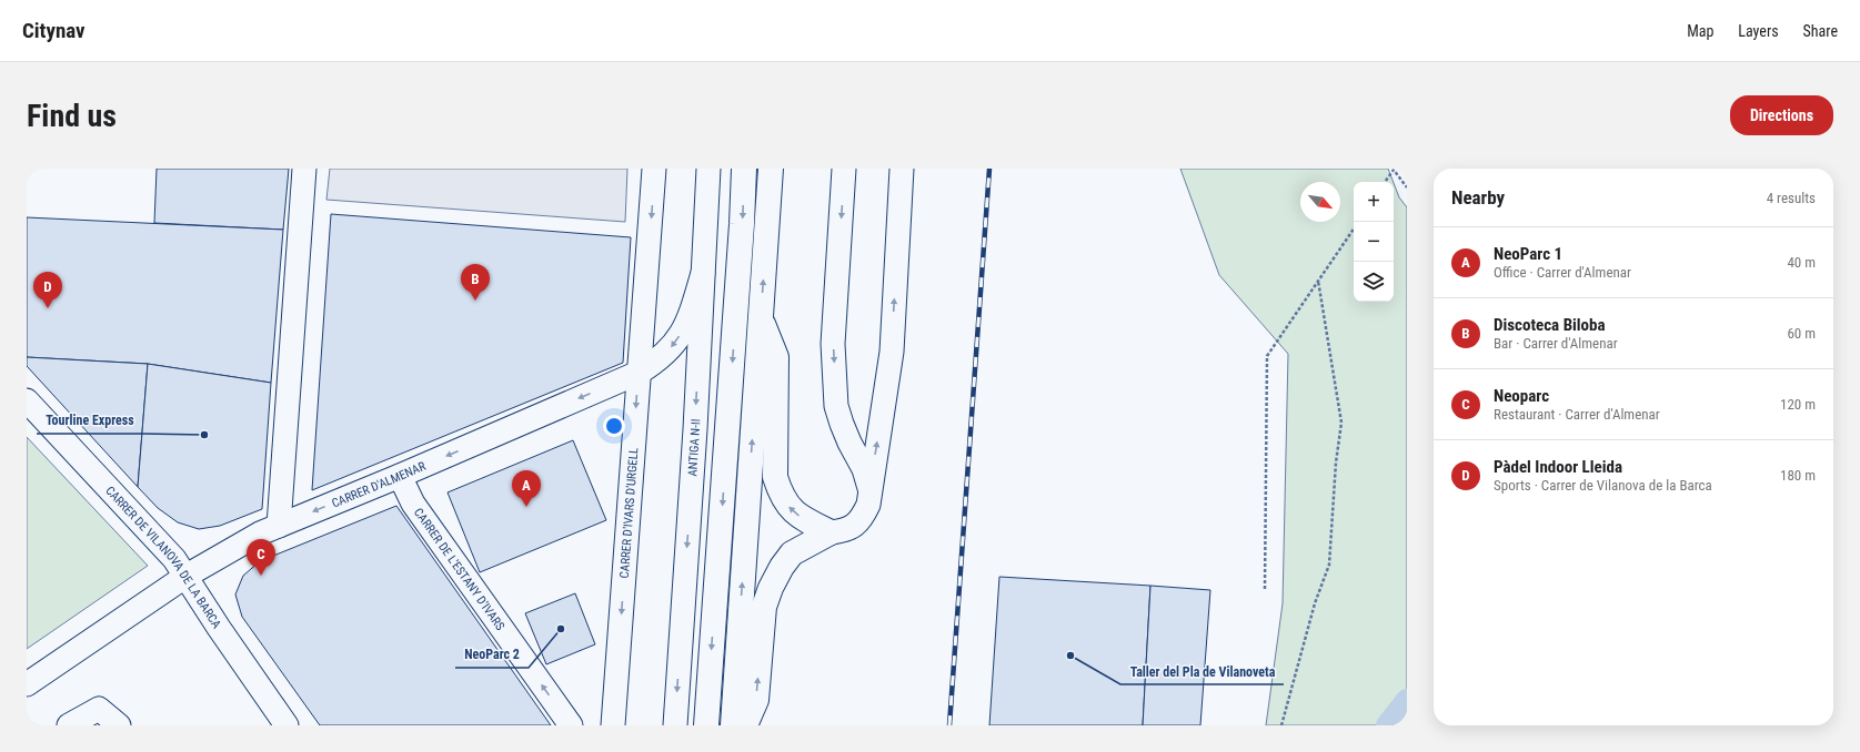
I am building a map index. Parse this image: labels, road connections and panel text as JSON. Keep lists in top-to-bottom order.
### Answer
{
  "streets": {
    "street": [
      "ANTIGA N-II",
      "CARRER D'ALMENAR",
      "CARRER D'IVARS D'URGELL",
      "CARRER DE VILANOVA DE LA BARCA",
      "CARRER DE L'ESTANY D'IVARS"
    ]
  },
  "crossings": [
    ["ANTIGA N-II", "CARRER D'ALMENAR"],
    ["CARRER D'ALMENAR", "CARRER D'IVARS D'URGELL"],
    ["CARRER D'ALMENAR", "CARRER DE VILANOVA DE LA BARCA"],
    ["CARRER D'ALMENAR", "CARRER DE L'ESTANY D'IVARS"]
  ],
  "one_way": ["CARRER D'ALMENAR", "CARRER DE L'ESTANY D'IVARS"],
  "places": ["Tourline Express", "NeoParc 2", "Taller del Pla de Vilanoveta"],
  "north": "bottom right",
  "page": {
    "header": "Citynav",
    "nav": ["Map", "Layers", "Share"],
    "buttons": "Directions",
    "title": "Find us",
    "heading": ["Nearby", "4 results"],
    "map_buttons": ["+", "−"],
    "list": [
      {
        "mark": "A",
        "name": "NeoParc 1",
        "note": "Office · Carrer d'Almenar",
        "value": "40 m"
      },
      {
        "mark": "B",
        "name": "Discoteca Biloba",
        "note": "Bar · Carrer d'Almenar",
        "value": "60 m"
      },
      {
        "mark": "C",
        "name": "Neoparc",
        "note": "Restaurant · Carrer d'Almenar",
        "value": "120 m"
      },
      {
        "mark": "D",
        "name": "Pàdel Indoor Lleida",
        "note": "Sports · Carrer de Vilanova de la Barca",
        "value": "180 m"
      }
    ],
    "pins": [
      "B",
      "D",
      "A",
      "C"
    ]
  }
}
